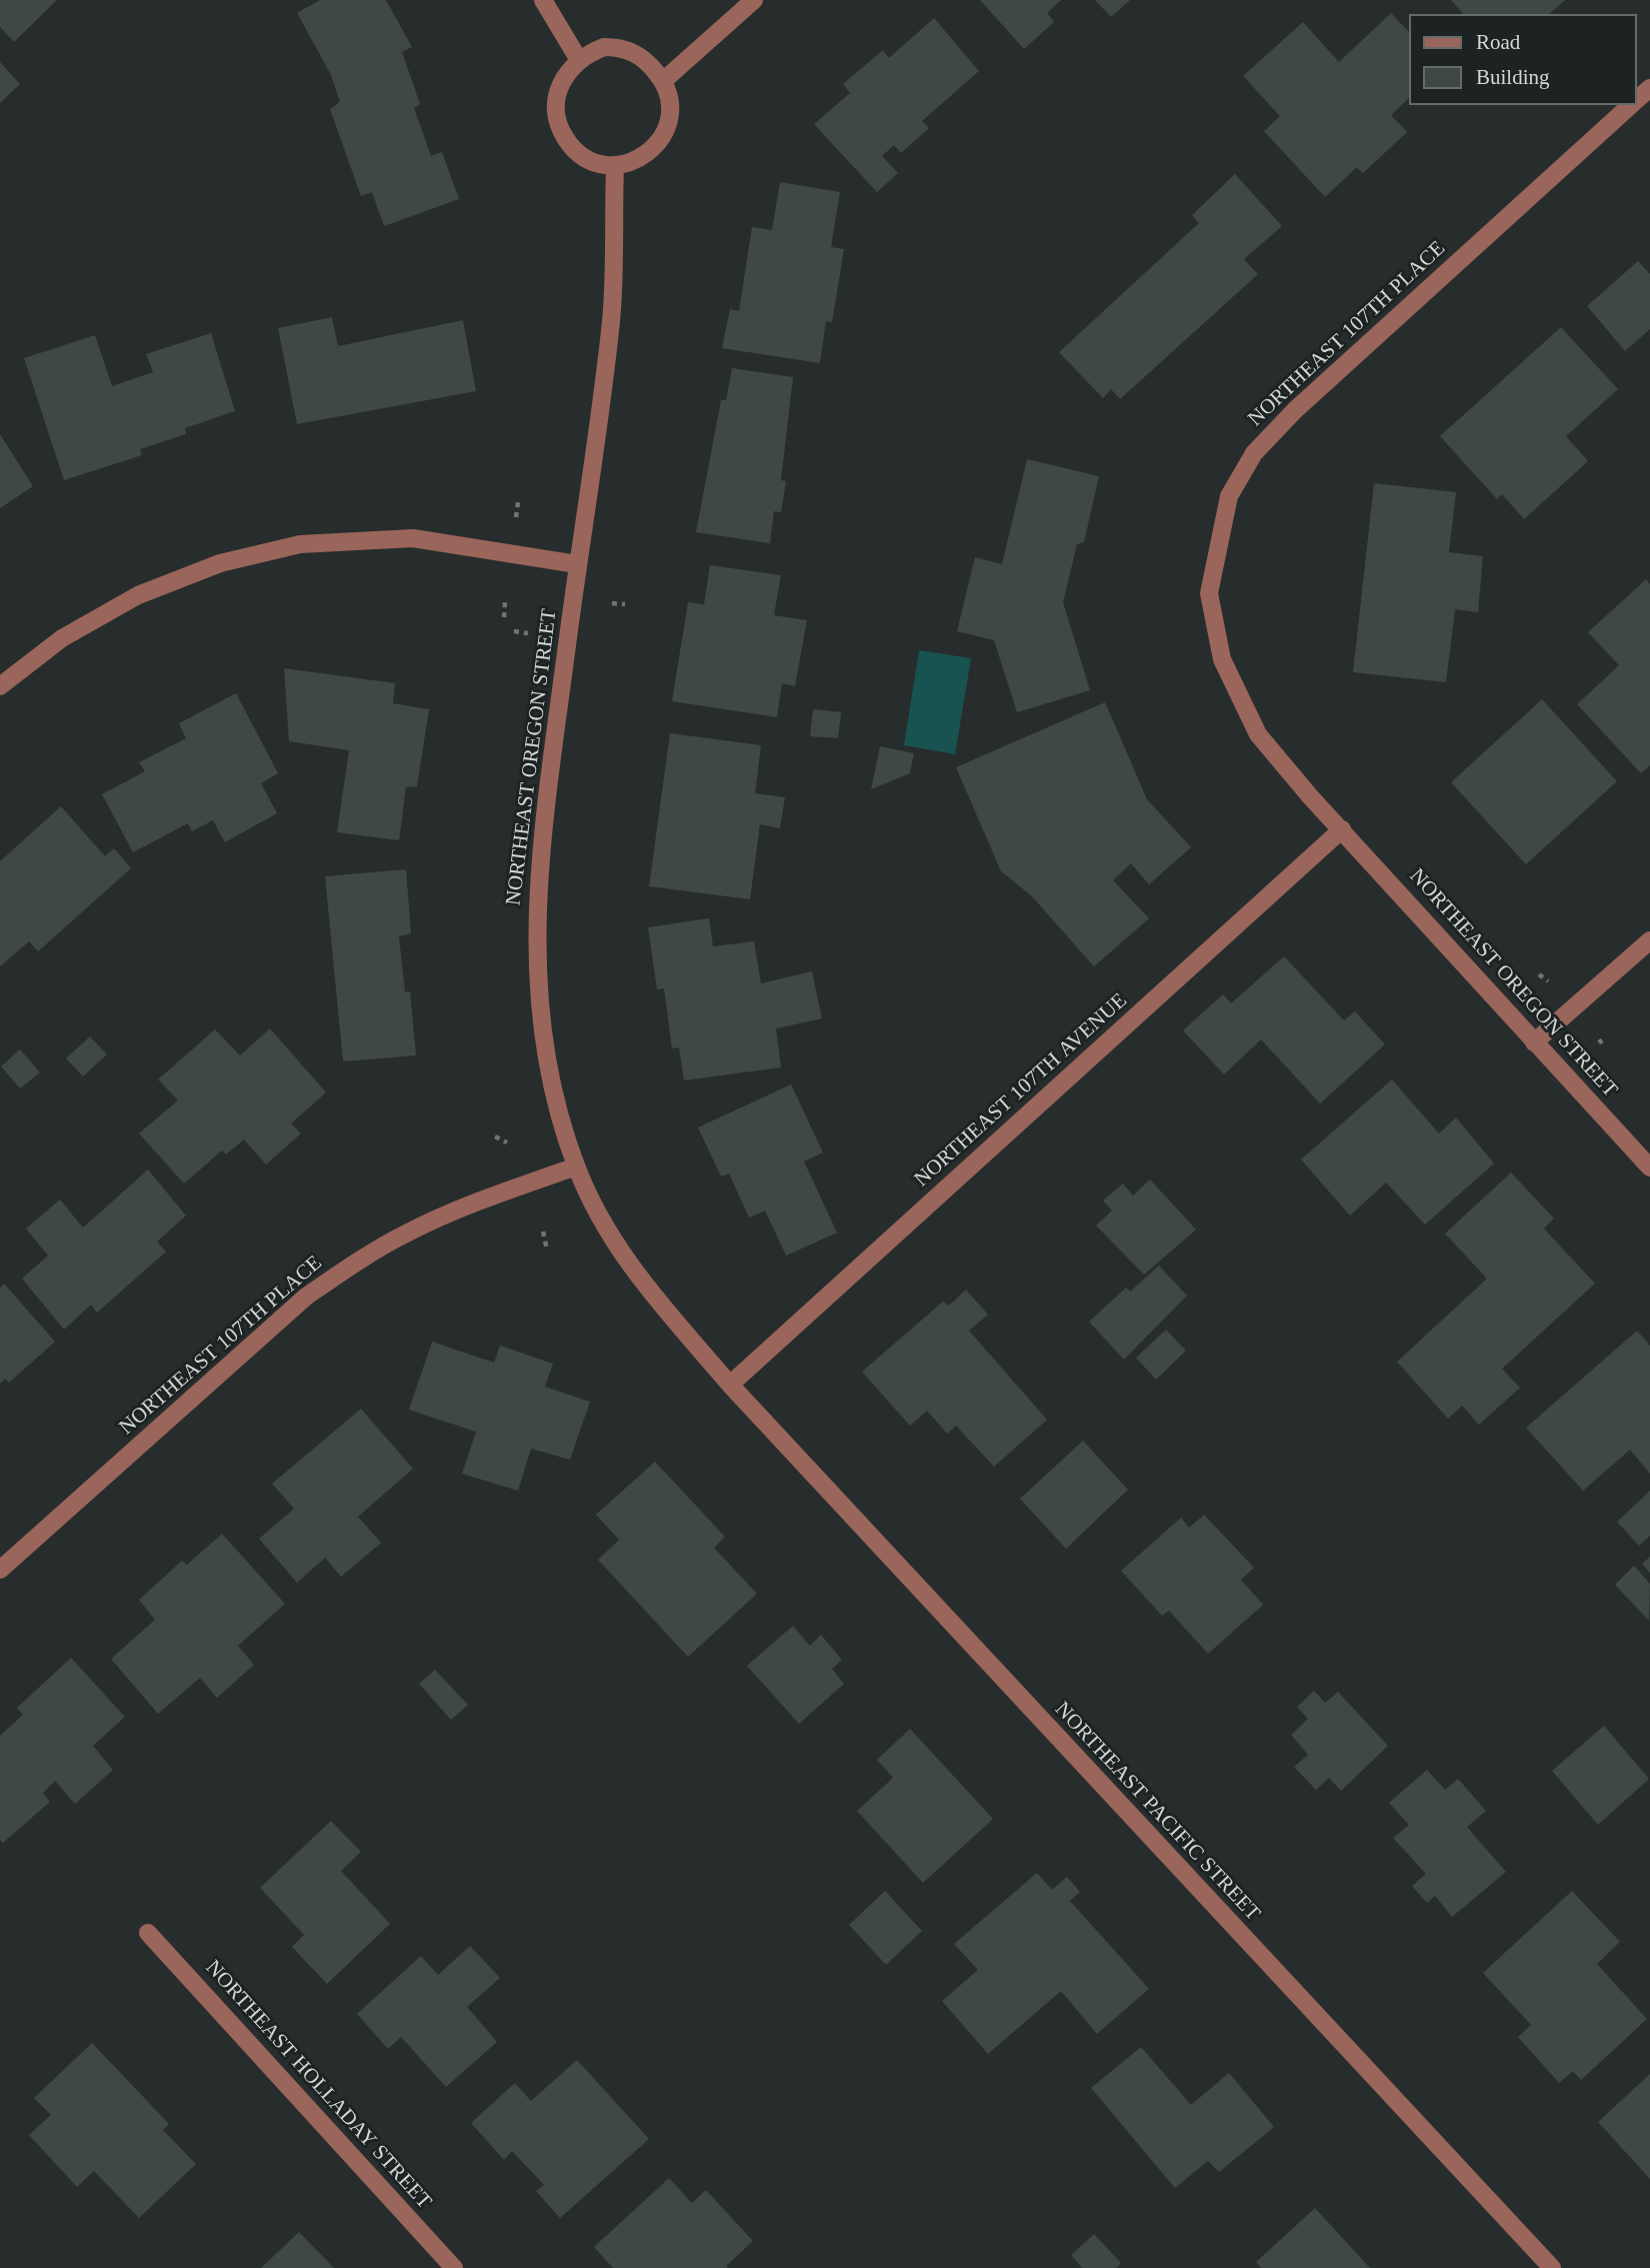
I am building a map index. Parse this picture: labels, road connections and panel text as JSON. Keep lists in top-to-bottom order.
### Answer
{
  "streets": {
    "street": [
      "NORTHEAST 107TH PLACE",
      "NORTHEAST OREGON STREET",
      "NORTHEAST 107TH AVENUE",
      "NORTHEAST PACIFIC STREET",
      "NORTHEAST HOLLADAY STREET"
    ]
  },
  "crossings": [
    ["NORTHEAST 107TH PLACE", "NORTHEAST OREGON STREET"],
    ["NORTHEAST 107TH PLACE", "NORTHEAST 107TH AVENUE"],
    ["NORTHEAST OREGON STREET", "NORTHEAST 107TH AVENUE"],
    ["NORTHEAST OREGON STREET", "NORTHEAST PACIFIC STREET"],
    ["NORTHEAST 107TH AVENUE", "NORTHEAST PACIFIC STREET"]
  ],
  "legend": ["Road", "Building"]
}
